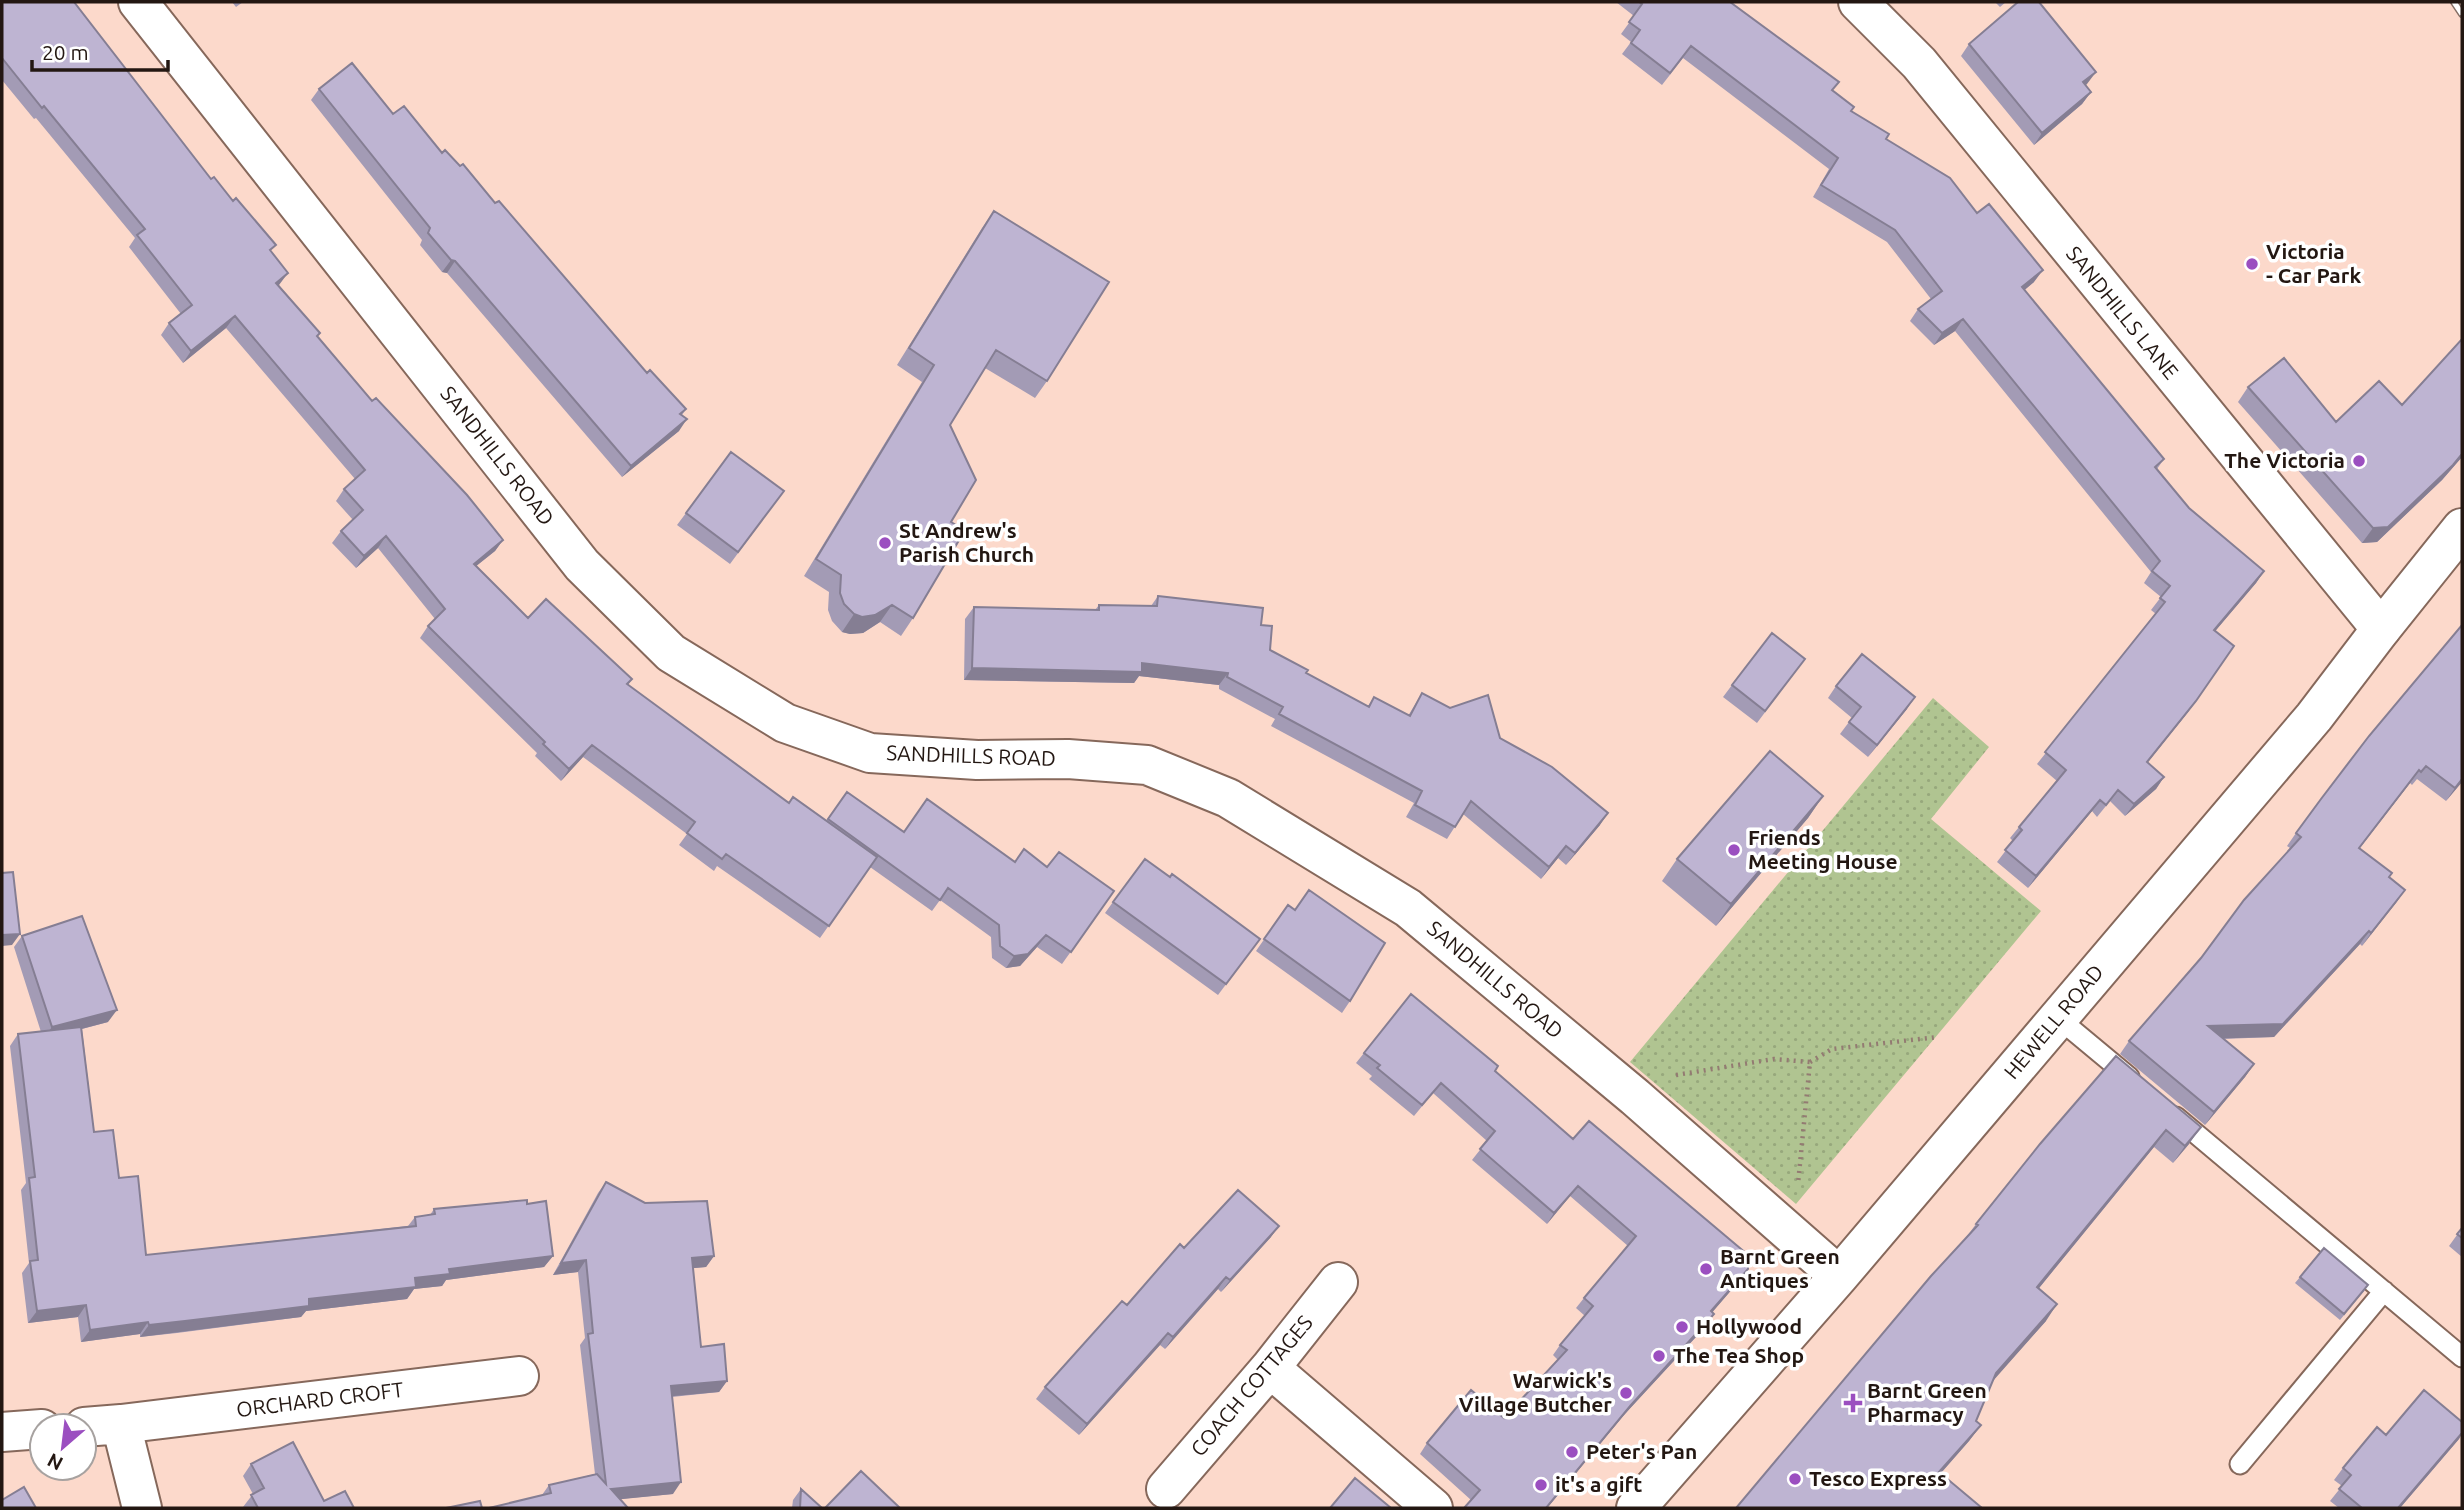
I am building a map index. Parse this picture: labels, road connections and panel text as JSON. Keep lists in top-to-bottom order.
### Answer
{
  "streets": {
    "street": [
      "SANDHILLS LANE",
      "SANDHILLS ROAD",
      "HEWELL ROAD",
      "COACH COTTAGES",
      "ORCHARD CROFT"
    ]
  },
  "crossings": [
    ["SANDHILLS LANE", "HEWELL ROAD"],
    ["SANDHILLS ROAD", "HEWELL ROAD"]
  ],
  "places": {
    "other": [
      "Victoria - Car Park",
      "The Victoria",
      "St Andrew's Parish Church",
      "Friends Meeting House",
      "Barnt Green Antiques",
      "Hollywood",
      "The Tea Shop",
      "Warwick's Village Butcher",
      "Peter's Pan",
      "Tesco Express",
      "it's a gift"
    ],
    "health": ["Barnt Green Pharmacy"]
  },
  "scale_bar": "20 m",
  "north": "bottom left"
}
